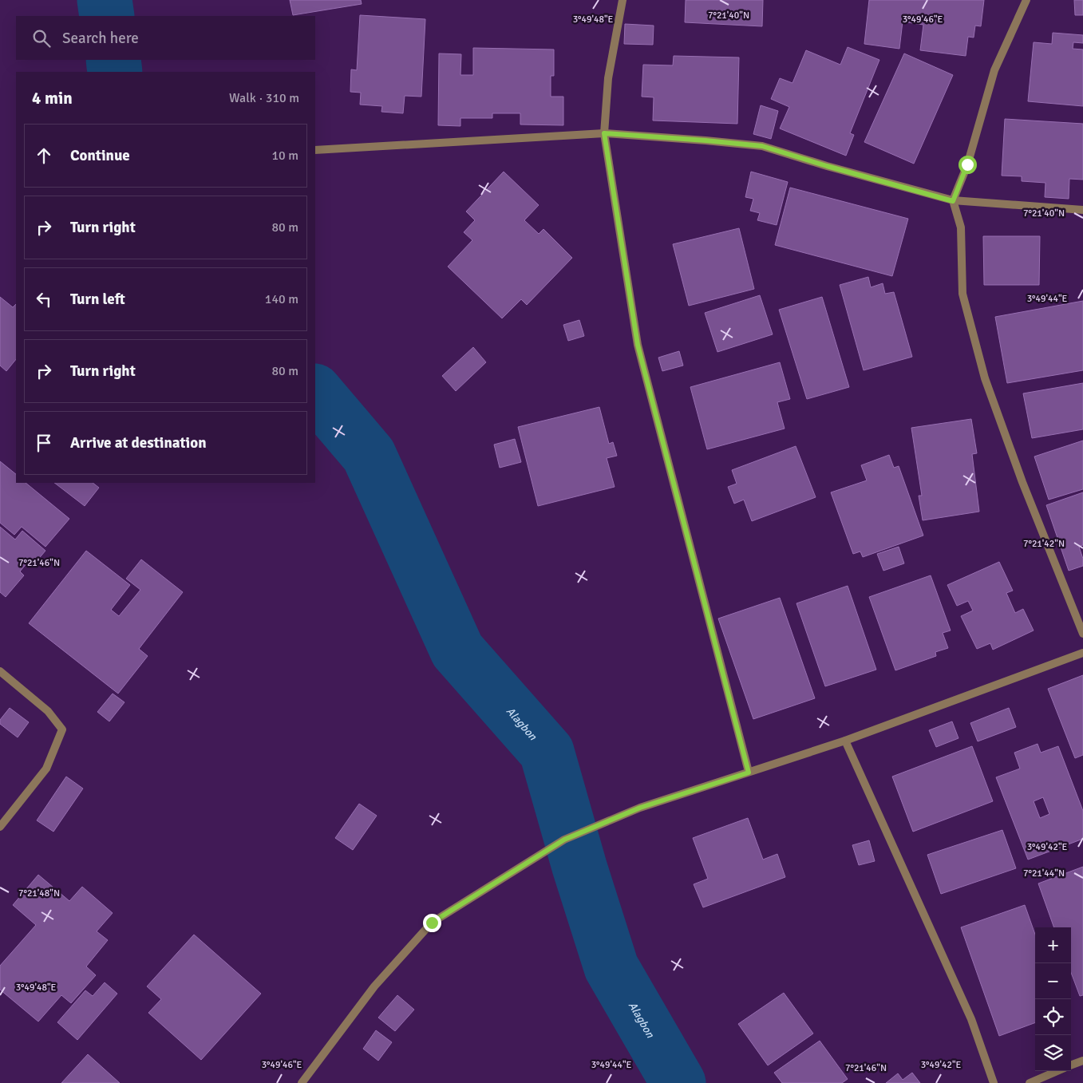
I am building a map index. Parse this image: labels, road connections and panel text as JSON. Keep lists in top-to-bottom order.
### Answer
{
  "water": ["Alagbon"],
  "page": {
    "search": "Search here",
    "heading": ["4 min", "Walk · 310 m"],
    "list": [
      ["Continue", "10 m"],
      ["Turn right", "80 m"],
      ["Turn left", "140 m"],
      ["Turn right", "80 m"],
      "Arrive at destination"
    ],
    "map_buttons": ["+", "−"]
  },
  "coordinates": [
    "7°21'40\"N",
    "3°49'48\"E",
    "3°49'46\"E",
    "3°49'44\"E",
    "7°21'42\"N",
    "7°21'46\"N",
    "3°49'42\"E",
    "7°21'44\"N",
    "7°21'48\"N"
  ]
}
